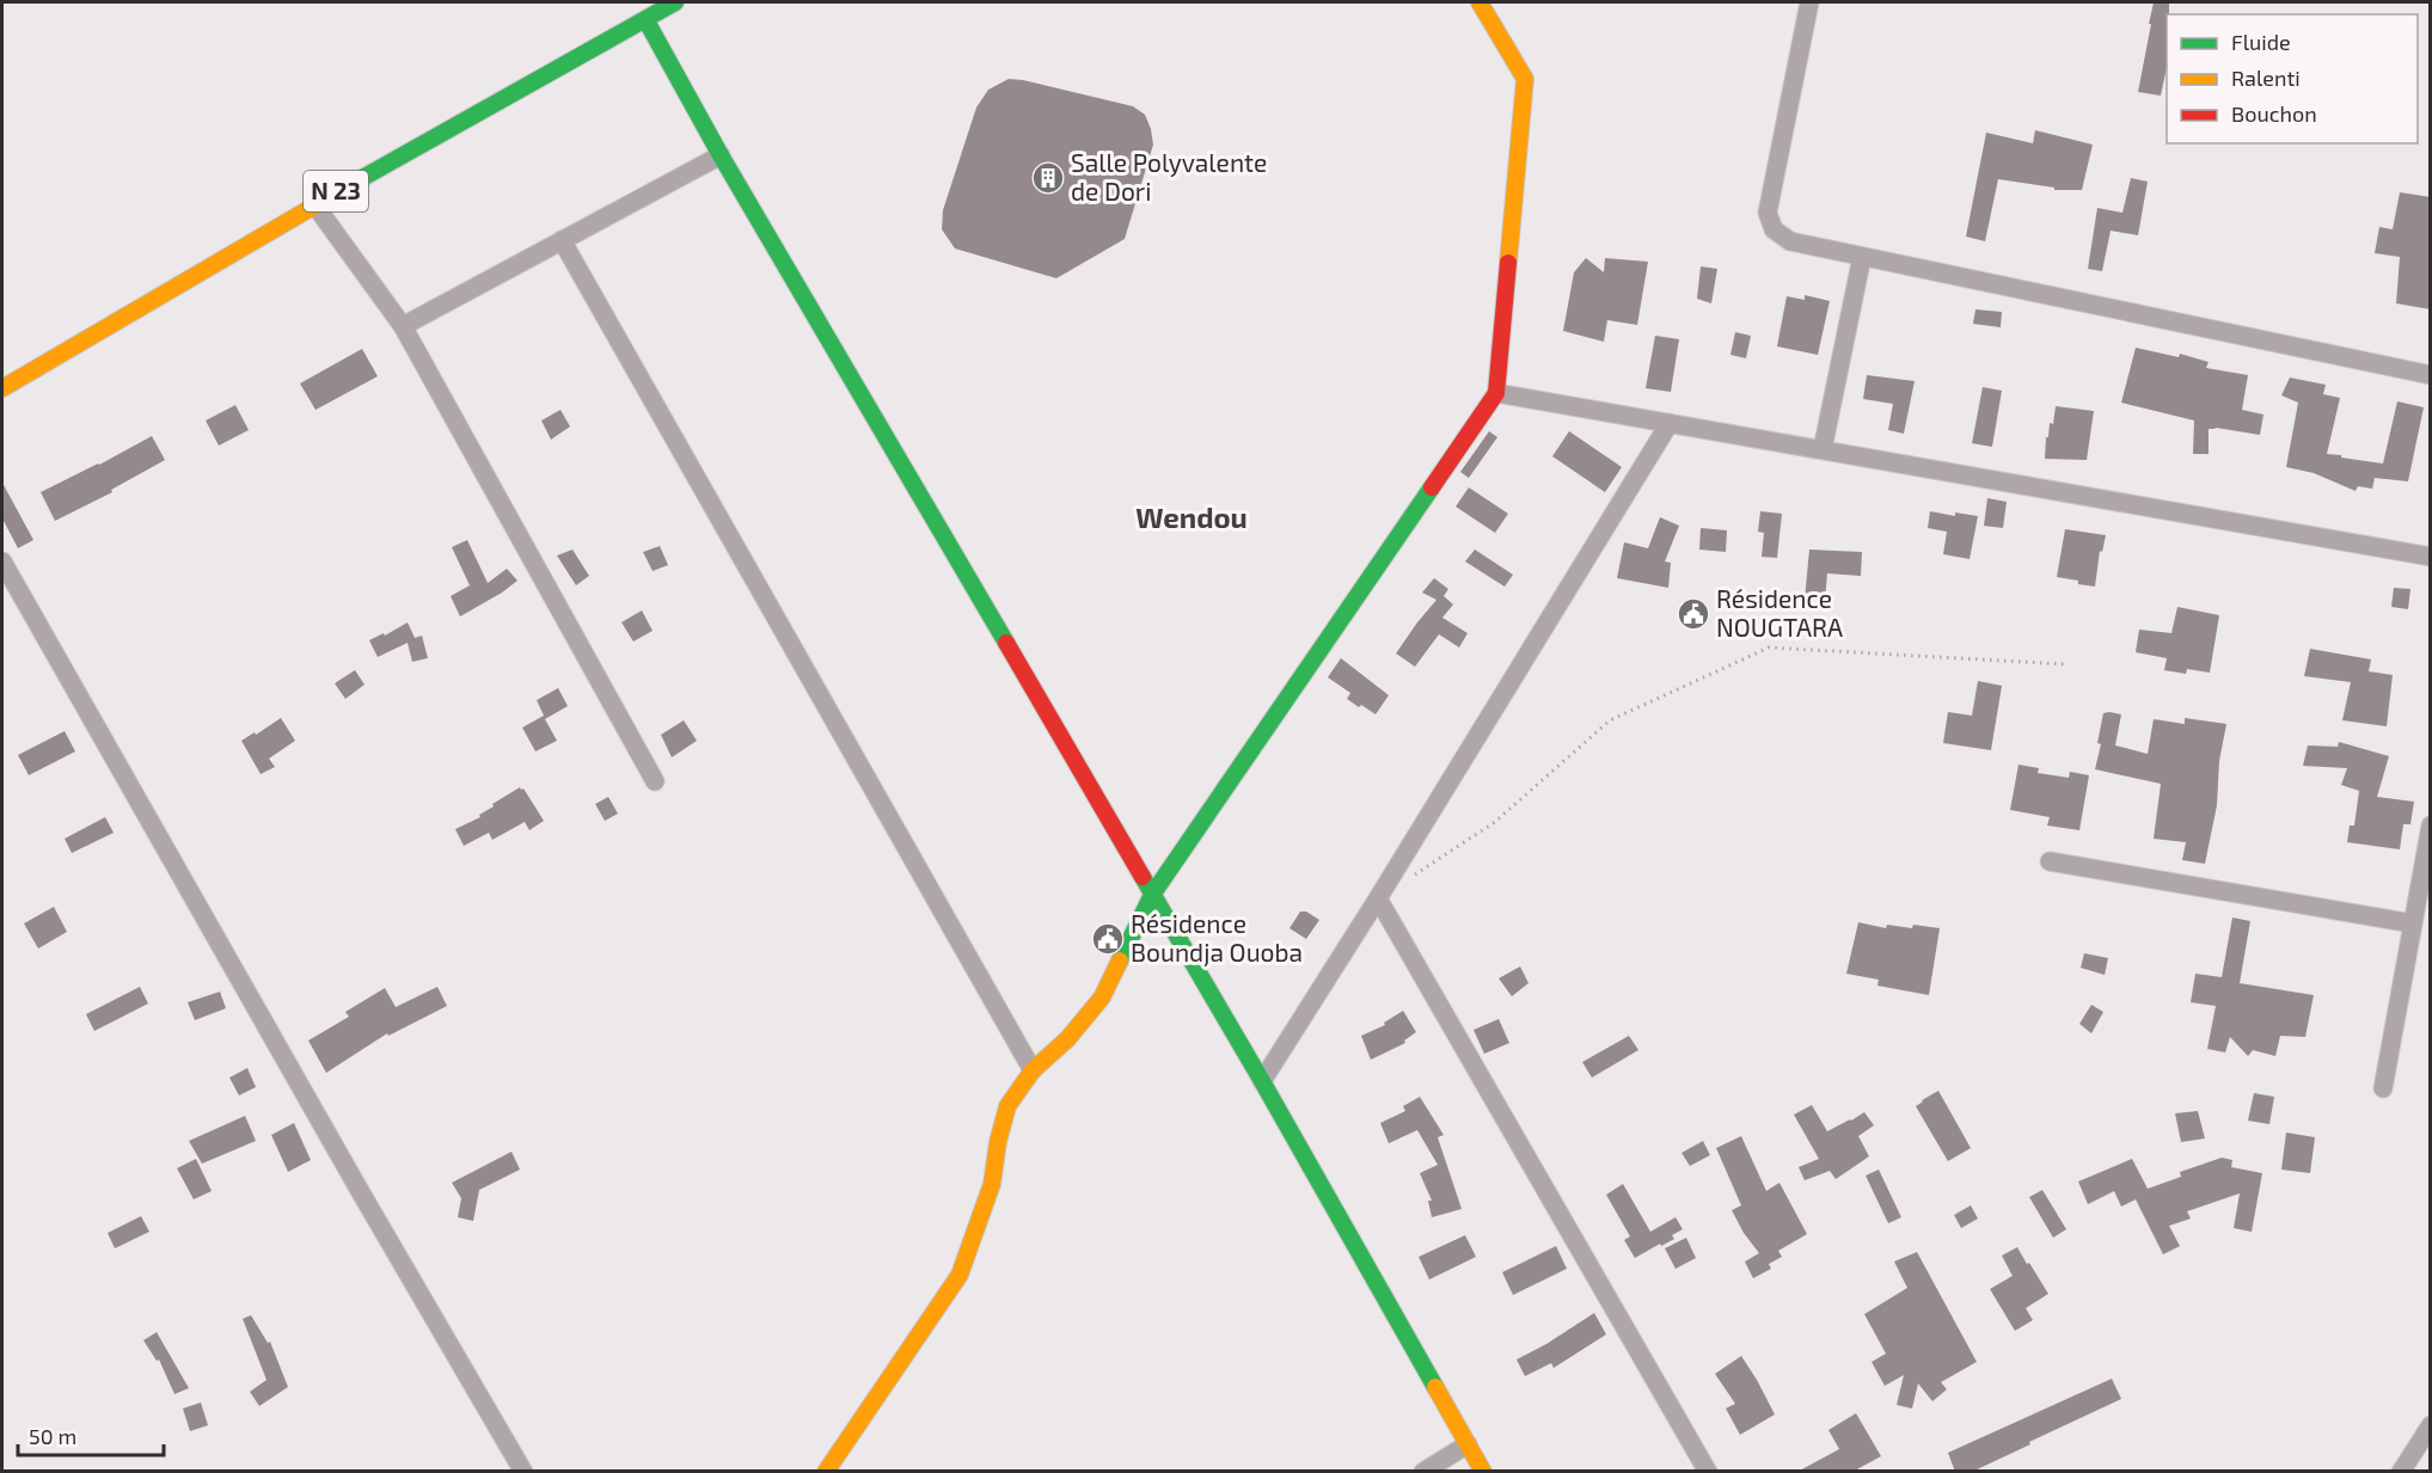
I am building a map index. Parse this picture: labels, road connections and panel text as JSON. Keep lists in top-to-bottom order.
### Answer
{
  "streets": {
    "street": ["N 23"]
  },
  "districts": ["Wendou"],
  "places": {
    "building": ["Salle Polyvalente de Dori"],
    "public building": ["Résidence NOUGTARA", "Résidence Boundja Ouoba"]
  },
  "legend": ["Fluide", "Ralenti", "Bouchon"],
  "scale_bar": "50 m"
}
